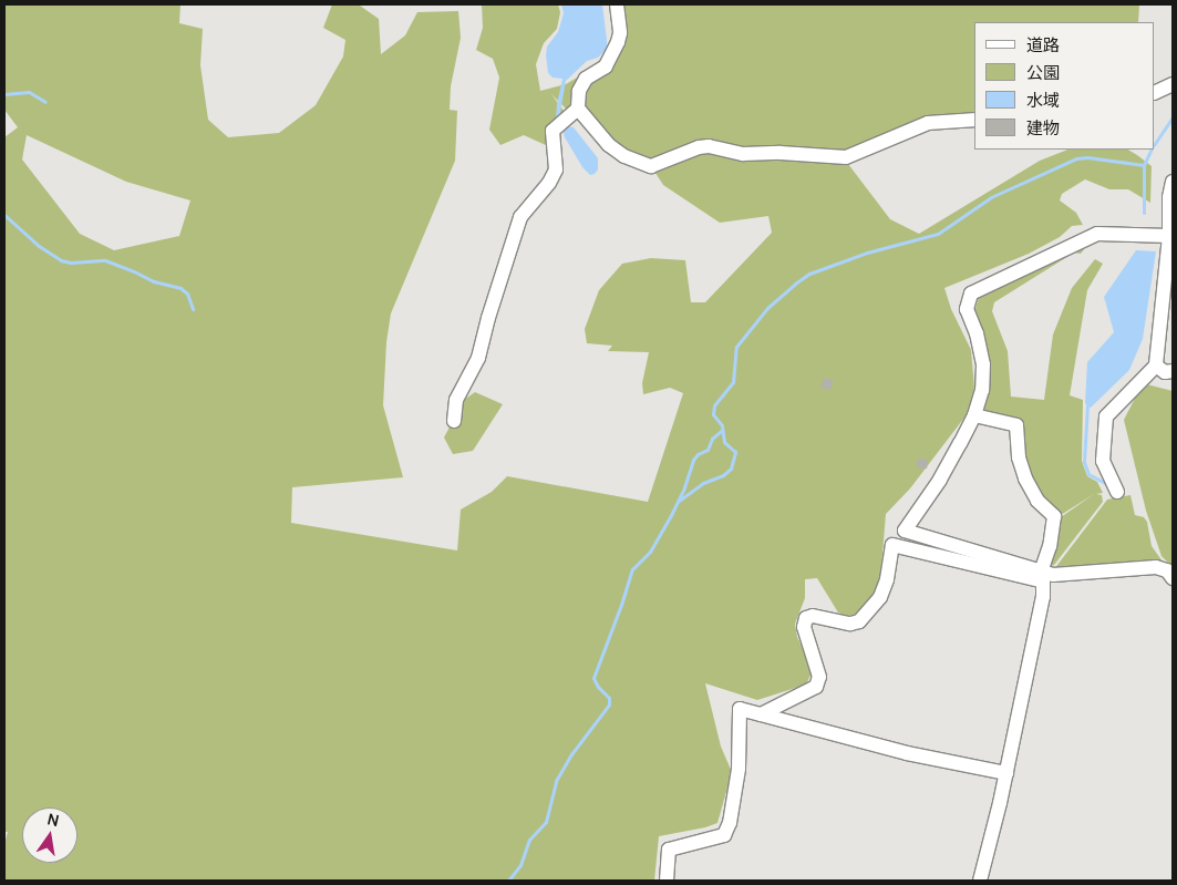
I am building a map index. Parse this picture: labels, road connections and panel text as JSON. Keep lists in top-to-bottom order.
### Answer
{
  "legend": [
    "道路",
    "公園",
    "水域",
    "建物"
  ],
  "north": "top"
}
